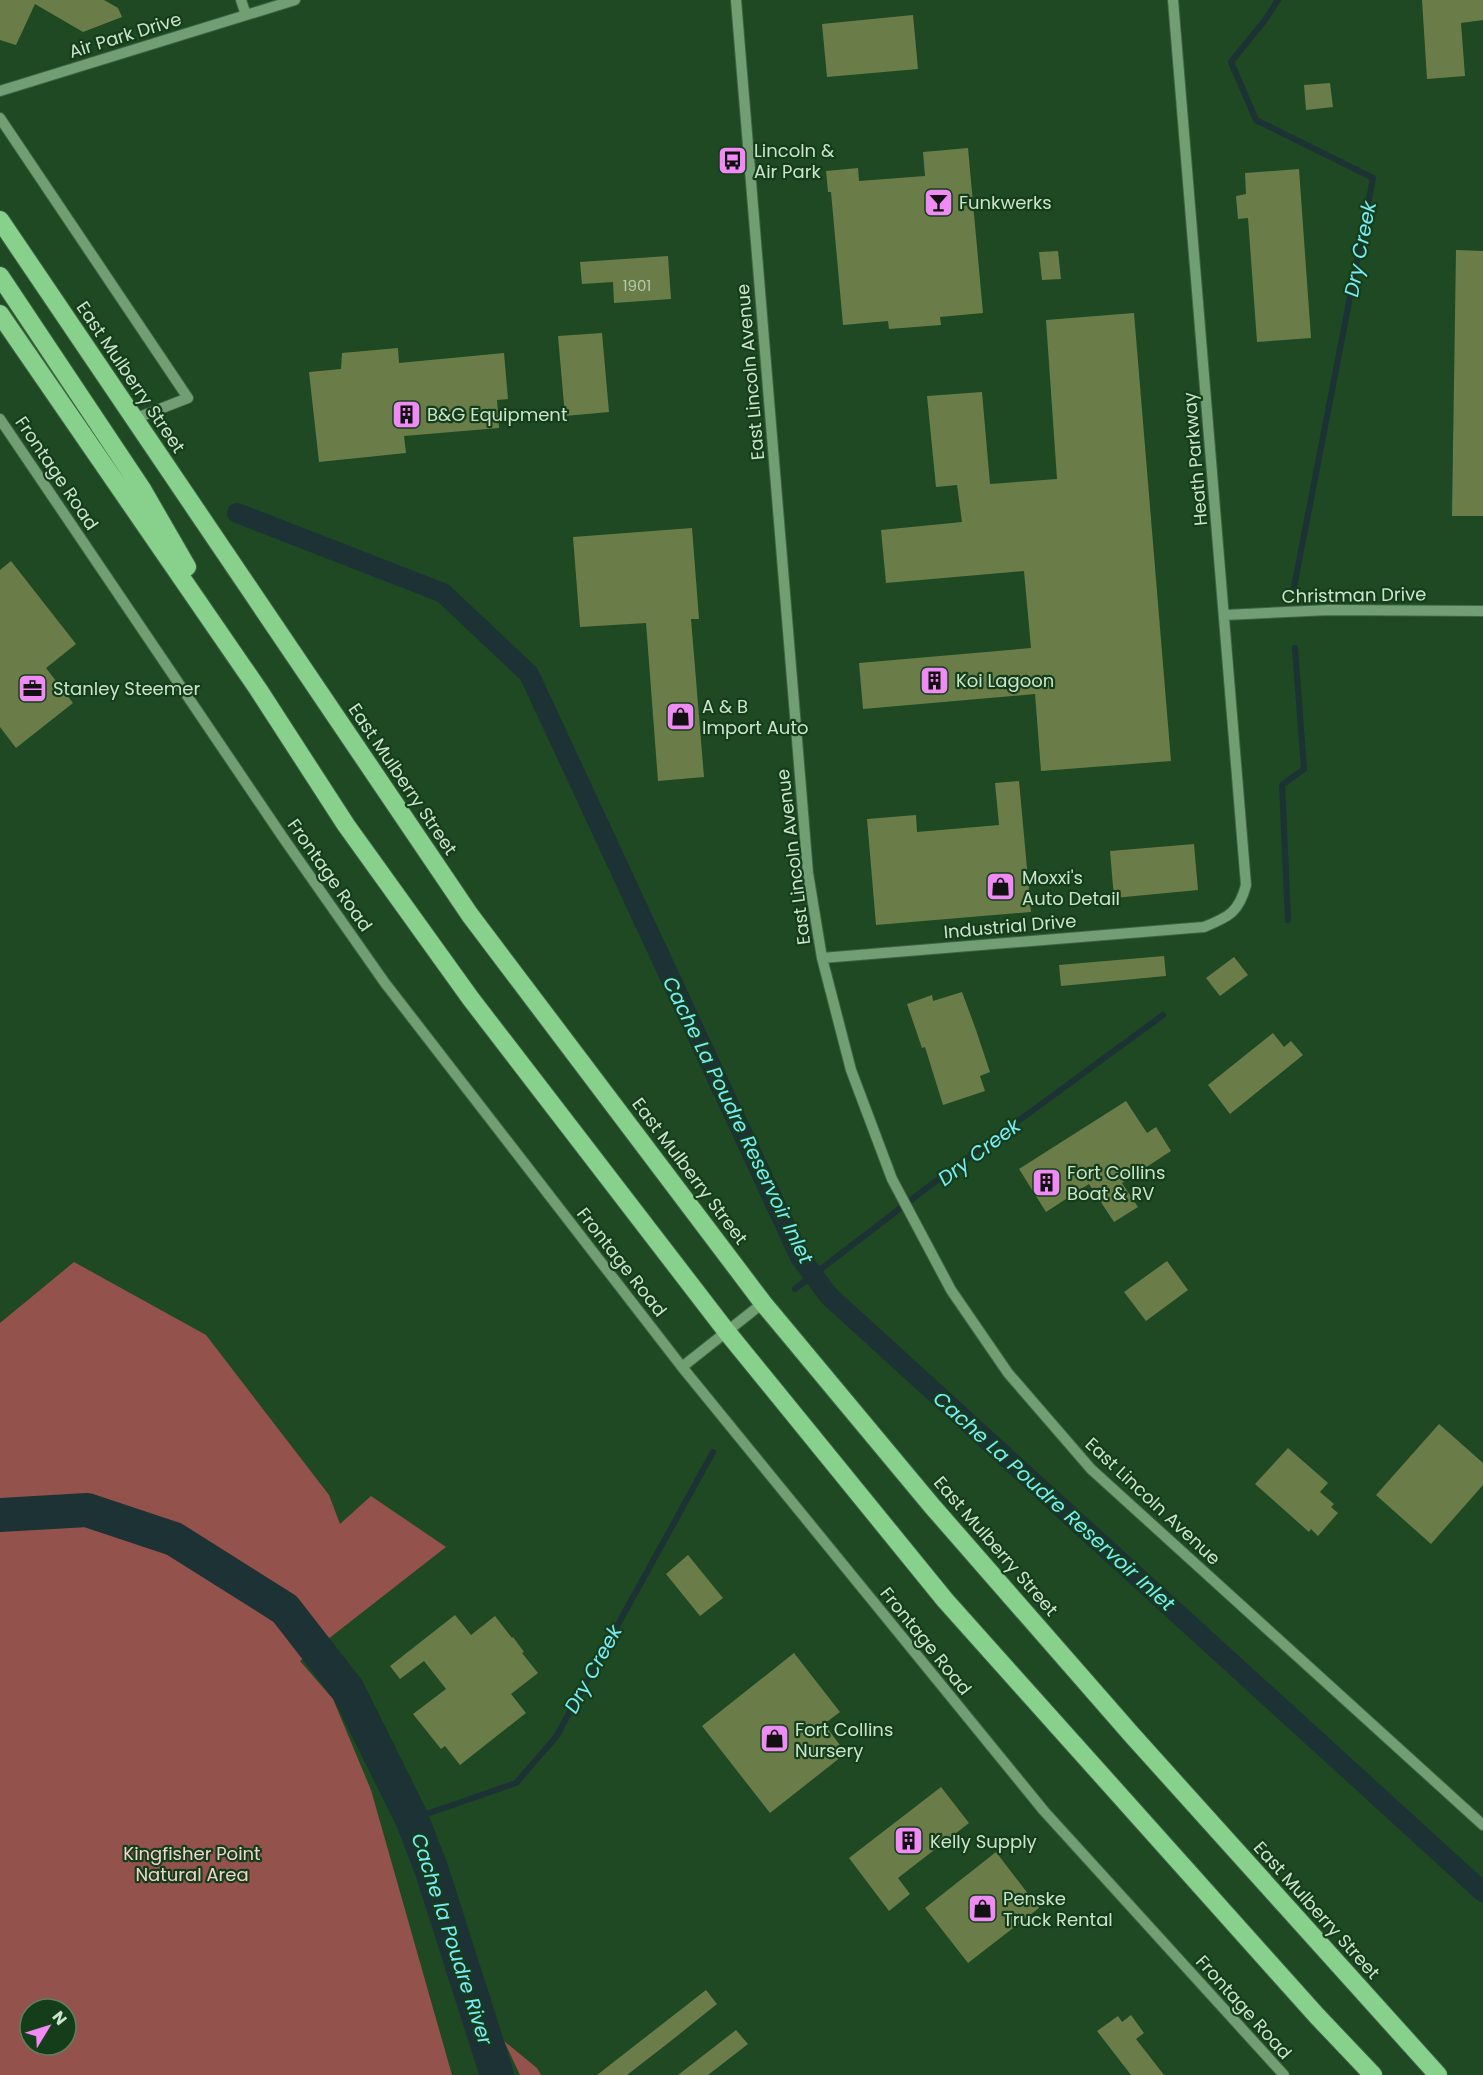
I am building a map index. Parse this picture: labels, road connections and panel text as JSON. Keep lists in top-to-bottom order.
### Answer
{
  "streets": {
    "highway": ["East Mulberry Street"],
    "street": [
      "Air Park Drive",
      "East Lincoln Avenue",
      "Heath Parkway",
      "Frontage Road",
      "Christman Drive",
      "Industrial Drive"
    ]
  },
  "crossings": [
    ["East Lincoln Avenue", "Industrial Drive"],
    ["Heath Parkway", "Christman Drive"],
    ["Heath Parkway", "Industrial Drive"]
  ],
  "water": ["Dry Creek", "Cache La Poudre Reservoir Inlet", "Cache la Poudre River"],
  "parks": ["Kingfisher Point Natural Area"],
  "places": {
    "bus stop": ["Lincoln & Air Park"],
    "bar": ["Funkwerks"],
    "building": [
      "B&G Equipment",
      "Koi Lagoon",
      "Fort Collins Boat & RV",
      "Kelly Supply"
    ],
    "office": ["Stanley Steemer"],
    "shop": [
      "A & B Import Auto",
      "Moxxi's Auto Detail",
      "Fort Collins Nursery",
      "Penske Truck Rental"
    ]
  },
  "house_numbers": ["1901"],
  "north": "top right"
}
